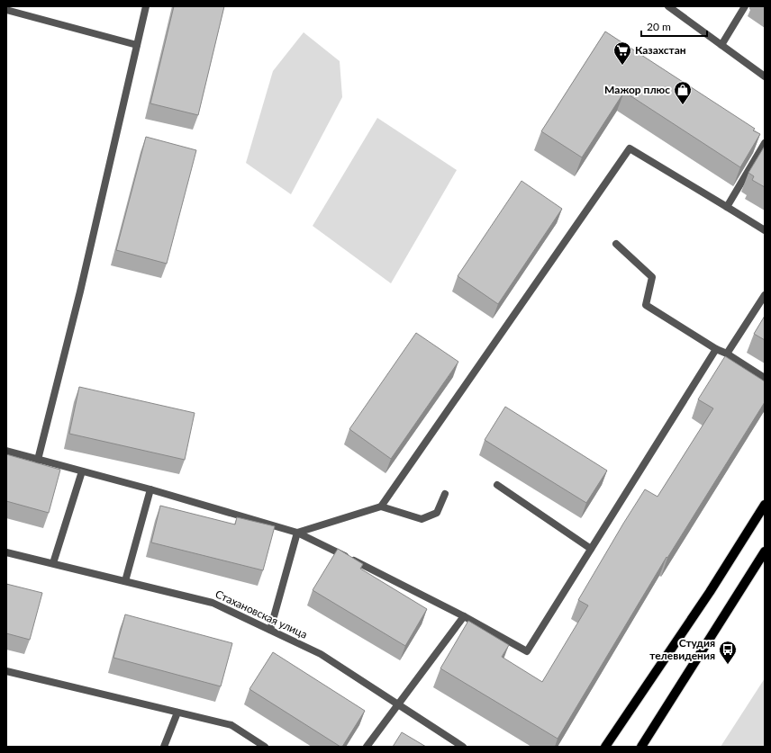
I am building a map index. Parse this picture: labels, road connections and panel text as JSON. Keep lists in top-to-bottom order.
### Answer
{
  "streets": {
    "street": ["Стахановская улица"]
  },
  "places": {
    "supermarket": ["Казахстан"],
    "shop": ["Мажор плюс"],
    "bus stop": ["Студия телевидения"]
  },
  "scale_bar": "20 m"
}
